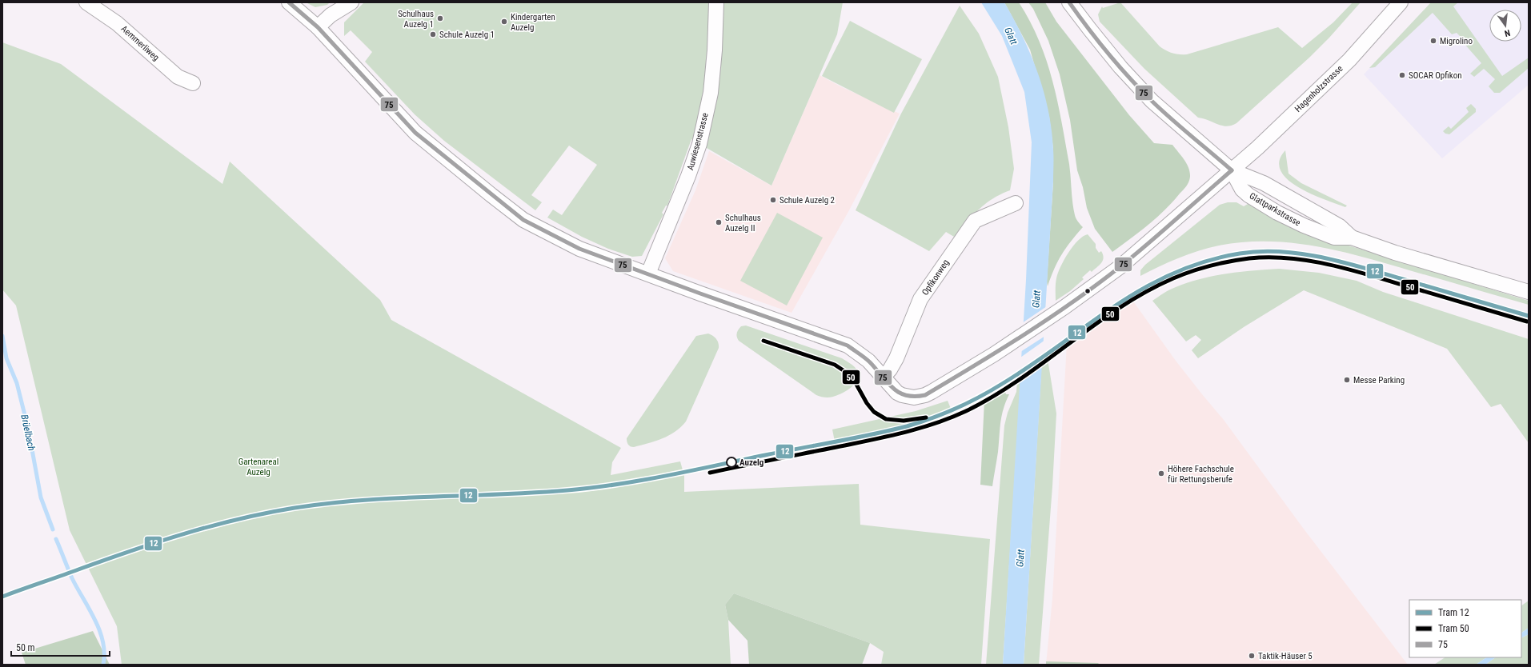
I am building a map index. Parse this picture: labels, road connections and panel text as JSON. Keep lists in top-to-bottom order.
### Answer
{
  "streets": {
    "street": [
      "Aemmerliweg",
      "Hagenholzstrasse",
      "Auwiesenstrasse",
      "Glattparkstrasse",
      "Opfikonweg"
    ]
  },
  "crossings": [
    ["Hagenholzstrasse", "Auwiesenstrasse"],
    ["Hagenholzstrasse", "Glattparkstrasse"],
    ["Hagenholzstrasse", "Opfikonweg"]
  ],
  "water": ["Glatt", "Brüelbach"],
  "parks": ["Gartenareal Auzelg"],
  "places": [
    "Schulhaus Auzelg 1",
    "Kindergarten Auzelg",
    "Schule Auzelg 1",
    "Migrolino",
    "SOCAR Opfikon",
    "Schule Auzelg 2",
    "Schulhaus Auzelg II",
    "Messe Parking",
    "Auzelg",
    "Höhere Fachschule für Rettungsberufe",
    "Taktik-Häuser 5"
  ],
  "lines": ["transit line 75", "tram line 12", "tram line 50"],
  "legend": ["Tram 12", "Tram 50", "75"],
  "scale_bar": "50 m",
  "north": "bottom"
}
